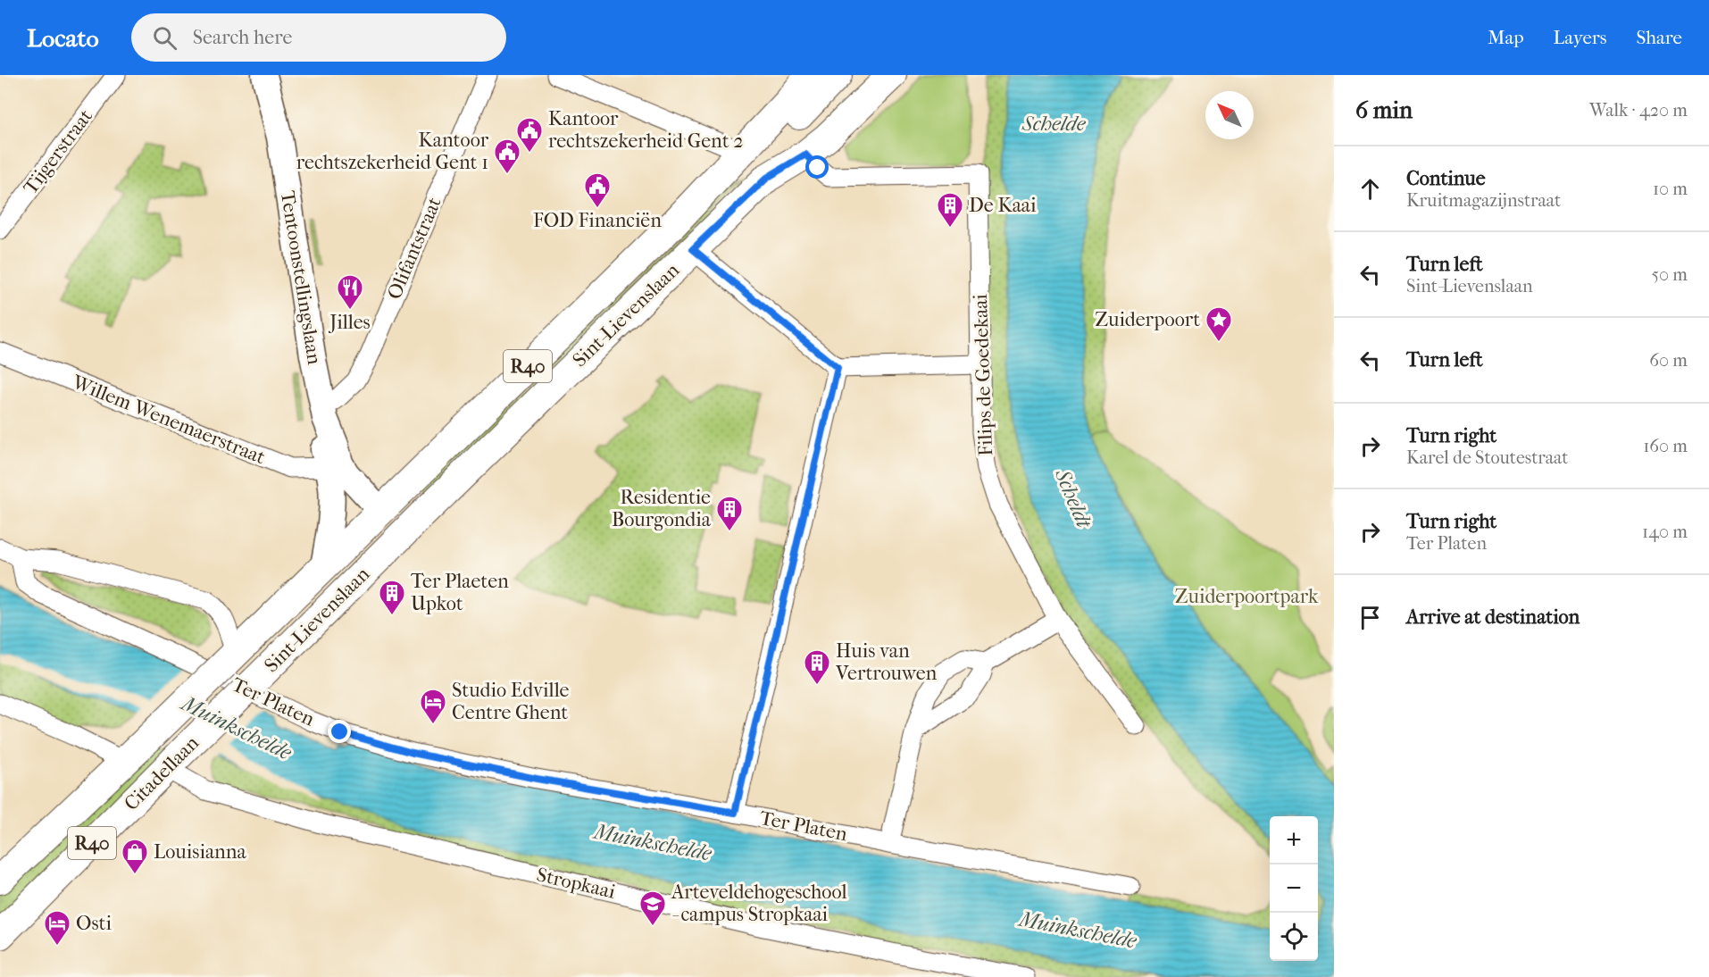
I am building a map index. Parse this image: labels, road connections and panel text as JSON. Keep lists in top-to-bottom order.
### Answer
{
  "streets": {
    "main road": ["Sint-Lievenslaan", "R40", "Citadellaan"],
    "street": [
      "Tijgerstraat",
      "Olifantstraat",
      "Tentoonstellingslaan",
      "Filips de Goedekaai",
      "Willem Wenemaerstraat",
      "Ter Platen",
      "Stropkaai"
    ]
  },
  "crossings": [
    ["Olifantstraat", "Tentoonstellingslaan"],
    ["Tentoonstellingslaan", "Sint-Lievenslaan"],
    ["Tentoonstellingslaan", "Willem Wenemaerstraat"],
    ["Sint-Lievenslaan", "R40"],
    ["Sint-Lievenslaan", "Filips de Goedekaai"],
    ["Sint-Lievenslaan", "Ter Platen"],
    ["Sint-Lievenslaan", "Citadellaan"],
    ["Ter Platen", "Citadellaan"],
    ["Citadellaan", "Stropkaai"]
  ],
  "water": ["Schelde", "Scheldt", "Muinkschelde"],
  "parks": ["Zuiderpoortpark"],
  "places": {
    "public building": ["Kantoor rechtszekerheid Gent 2", "Kantoor rechtszekerheid Gent 1", "FOD Financiën"],
    "building": [
      "De Kaai",
      "Residentie Bourgondia",
      "Ter Plaeten Upkot",
      "Huis van Vertrouwen"
    ],
    "restaurant": ["Jilles"],
    "place": ["Zuiderpoort"],
    "hotel": ["Studio Edville Centre Ghent", "Osti"],
    "shop": ["Louisianna"],
    "school or university": ["Arteveldehogeschool - campus Stropkaai"]
  },
  "north": "top left",
  "page": {
    "header": "Locato",
    "search": "Search here",
    "nav": ["Map", "Layers", "Share"],
    "heading": ["6 min", "Walk · 420 m"],
    "list": [
      ["Continue", "Kruitmagazijnstraat", "10 m"],
      ["Turn left", "Sint-Lievenslaan", "50 m"],
      ["Turn left", "60 m"],
      ["Turn right", "Karel de Stoutestraat", "160 m"],
      ["Turn right", "Ter Platen", "140 m"],
      "Arrive at destination"
    ],
    "map_buttons": ["+", "−"]
  }
}
